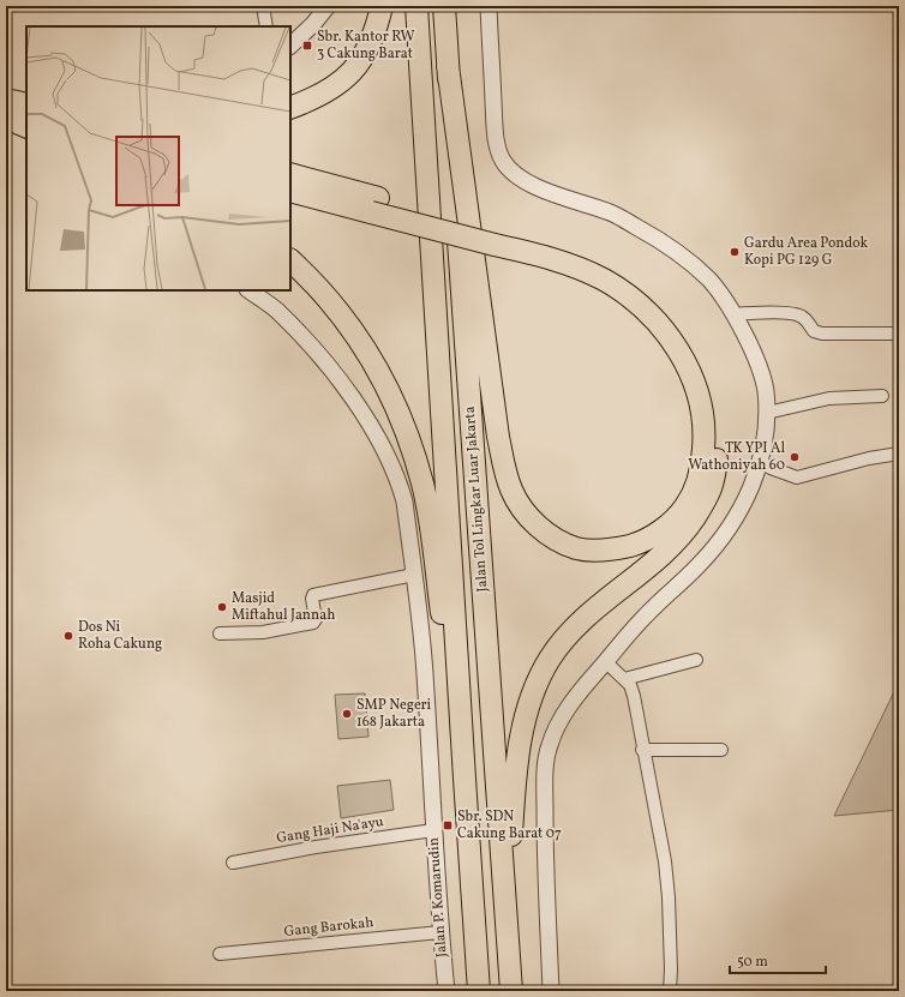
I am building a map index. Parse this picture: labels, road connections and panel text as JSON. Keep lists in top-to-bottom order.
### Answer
{
  "streets": {
    "highway": ["Jalan Tol Lingkar Luar Jakarta"],
    "street": ["Gang Haji Na'ayu", "Jalan P. Komarudin", "Gang Barokah"]
  },
  "crossings": [
    ["Gang Haji Na'ayu", "Jalan P. Komarudin"],
    ["Jalan P. Komarudin", "Gang Barokah"]
  ],
  "places": {
    "transit": ["Sbr. Kantor RW 3 Cakung Barat", "Sbr. SDN Cakung Barat 07"],
    "other": [
      "Gardu Area Pondok Kopi PG 129 G",
      "TK YPI Al Wathoniyah 60",
      "Masjid Miftahul Jannah",
      "Dos Ni Roha Cakung",
      "SMP Negeri 168 Jakarta"
    ]
  },
  "scale_bar": "50 m"
}
